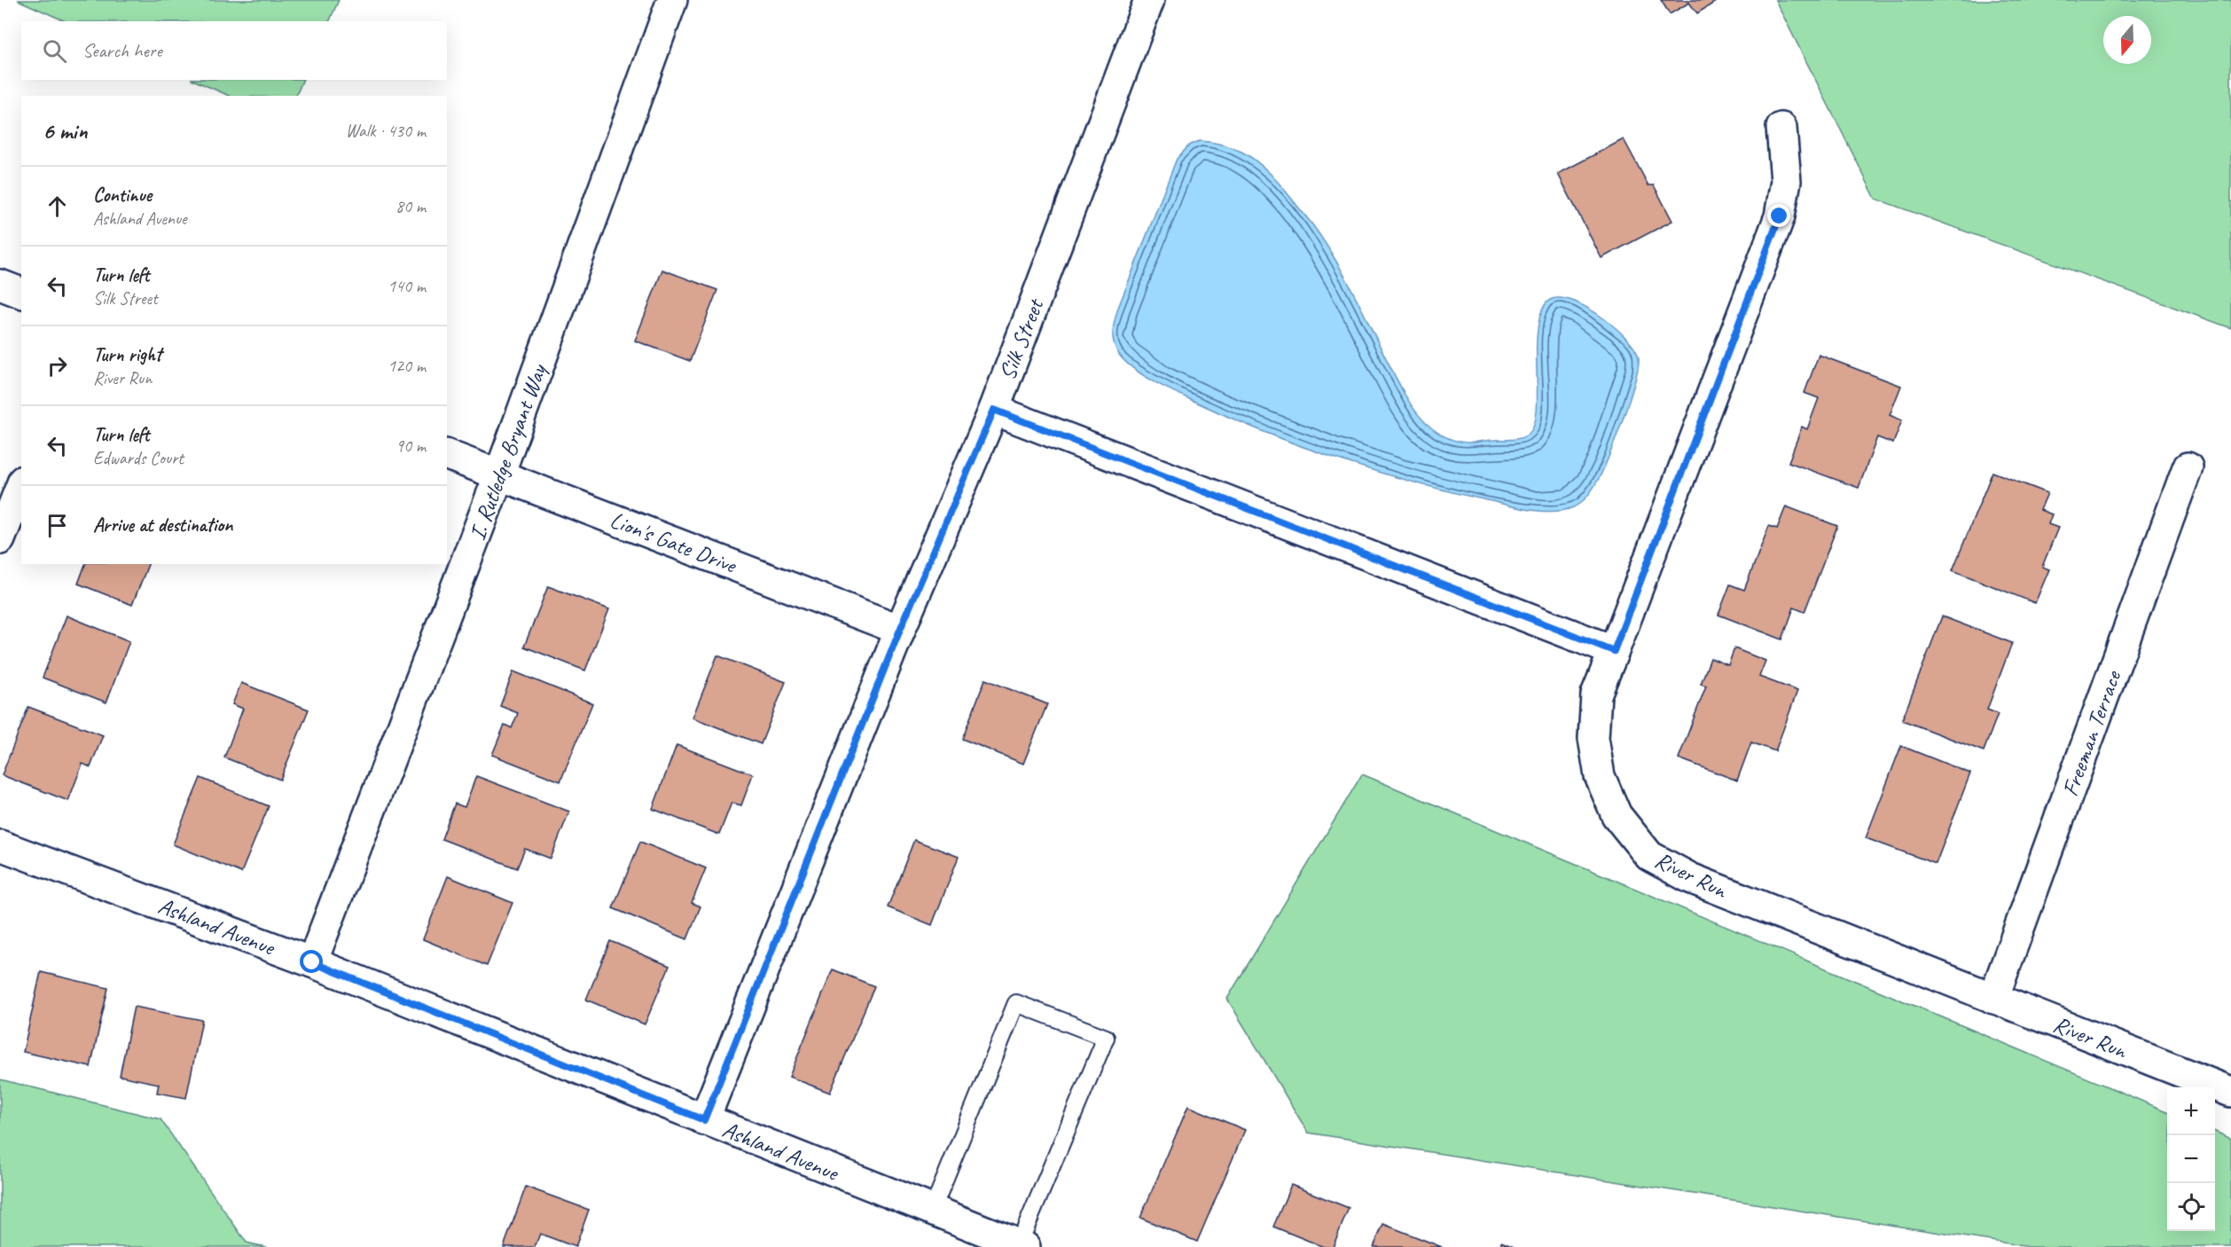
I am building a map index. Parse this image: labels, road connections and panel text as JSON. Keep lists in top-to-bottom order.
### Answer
{
  "streets": {
    "street": [
      "Silk Street",
      "I. Rutledge Bryant Way",
      "Lion's Gate Drive",
      "Freeman Terrace",
      "River Run",
      "Ashland Avenue"
    ]
  },
  "crossings": [
    ["Silk Street", "Lion's Gate Drive"],
    ["Silk Street", "Ashland Avenue"],
    ["I. Rutledge Bryant Way", "Lion's Gate Drive"],
    ["I. Rutledge Bryant Way", "Ashland Avenue"],
    ["Freeman Terrace", "River Run"]
  ],
  "north": "bottom",
  "page": {
    "search": "Search here",
    "heading": ["6 min", "Walk · 430 m"],
    "list": [
      ["Continue", "Ashland Avenue", "80 m"],
      ["Turn left", "Silk Street", "140 m"],
      ["Turn right", "River Run", "120 m"],
      ["Turn left", "Edwards Court", "90 m"],
      "Arrive at destination"
    ],
    "map_buttons": ["+", "−"]
  }
}
